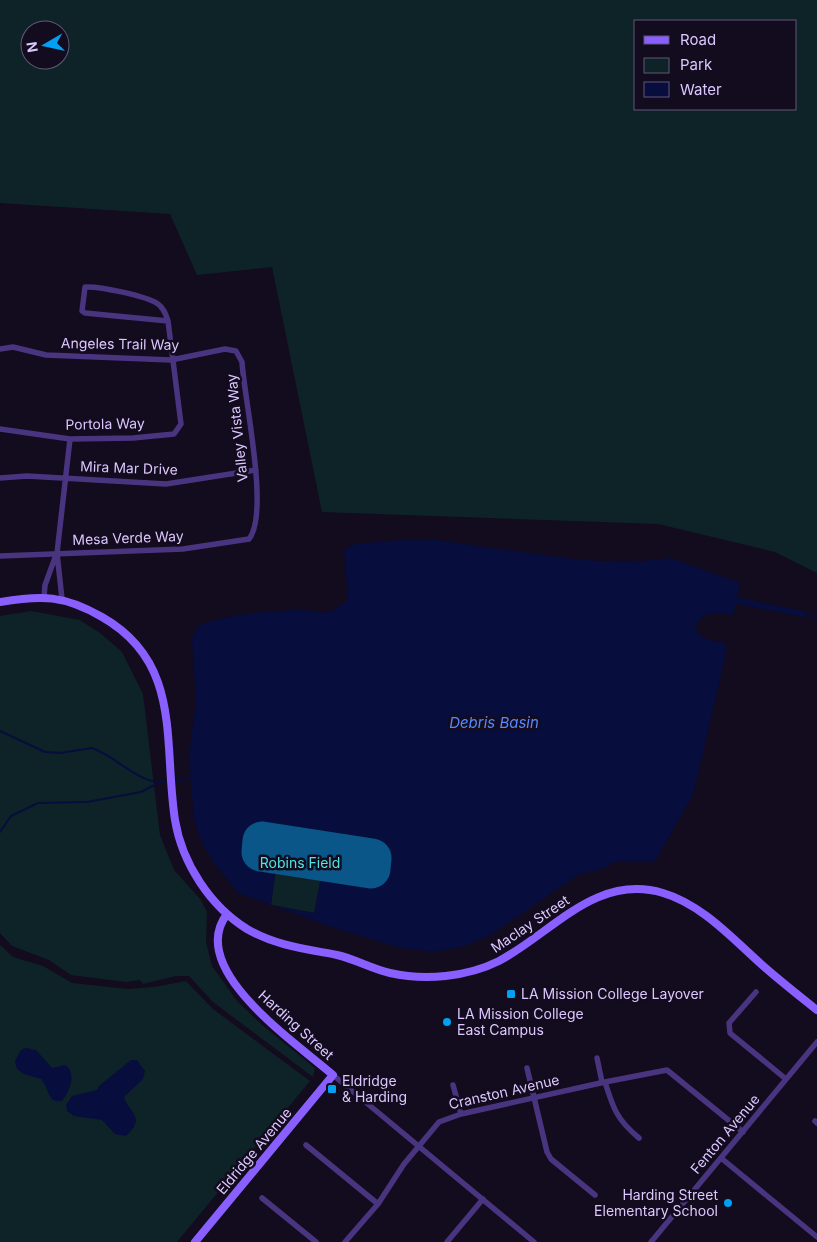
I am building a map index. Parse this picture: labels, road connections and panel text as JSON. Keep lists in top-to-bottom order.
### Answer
{
  "streets": {
    "street": [
      "Angeles Trail Way",
      "Portola Way",
      "Valley Vista Way",
      "Mira Mar Drive",
      "Mesa Verde Way",
      "Maclay Street",
      "Harding Street",
      "Cranston Avenue",
      "Fenton Avenue",
      "Eldridge Avenue"
    ]
  },
  "crossings": [
    ["Angeles Trail Way", "Portola Way"],
    ["Angeles Trail Way", "Valley Vista Way"],
    ["Valley Vista Way", "Mira Mar Drive"],
    ["Valley Vista Way", "Mesa Verde Way"],
    ["Maclay Street", "Harding Street"],
    ["Harding Street", "Cranston Avenue"],
    ["Harding Street", "Eldridge Avenue"],
    ["Cranston Avenue", "Fenton Avenue"]
  ],
  "water": ["Debris Basin"],
  "parks": ["Robins Field"],
  "places": {
    "transit": ["LA Mission College Layover", "Eldridge & Harding"],
    "other": ["LA Mission College East Campus", "Harding Street Elementary School"]
  },
  "legend": ["Road", "Park", "Water"],
  "north": "left"
}
